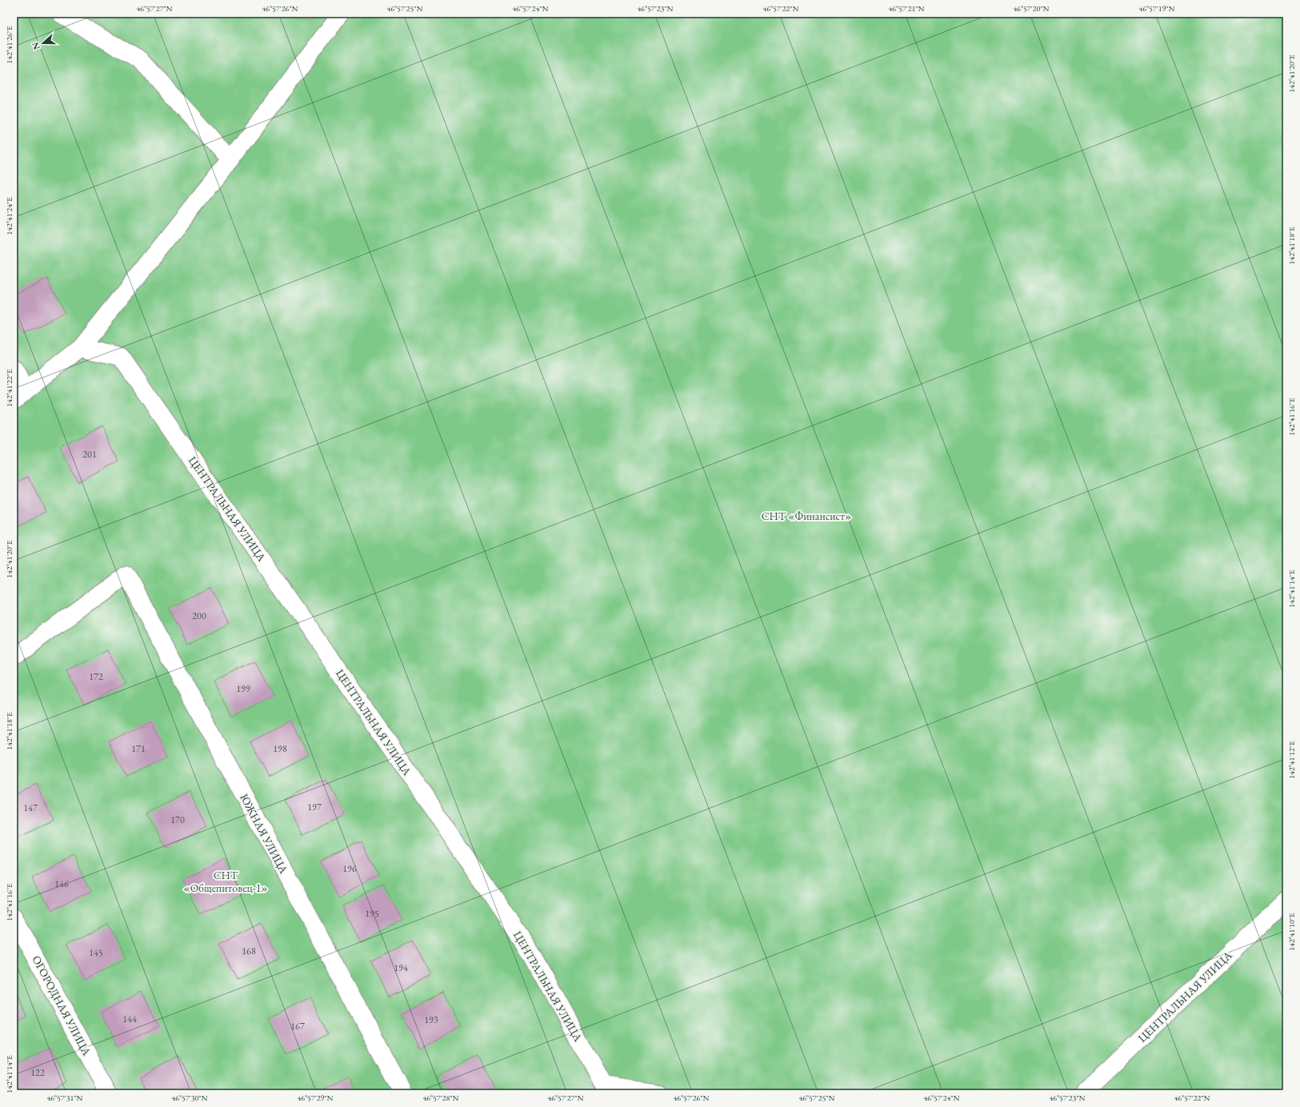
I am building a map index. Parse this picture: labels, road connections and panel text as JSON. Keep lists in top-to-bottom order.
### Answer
{
  "streets": {
    "street": ["ЦЕНТРАЛЬНАЯ УЛИЦА", "ЮЖНАЯ УЛИЦА", "ОГОРОДНАЯ УЛИЦА"]
  },
  "parks": ["СНТ «Финансист»", "СНТ «Общепитовец-1»"],
  "house_numbers": [
    "201",
    "200",
    "172",
    "199",
    "171",
    "198",
    "197",
    "147",
    "170",
    "196",
    "146",
    "195",
    "168",
    "145",
    "194",
    "144",
    "193",
    "167",
    "122"
  ],
  "north": "left",
  "coordinates": [
    "46°57'27\"N",
    "46°57'26\"N",
    "46°57'25\"N",
    "46°57'24\"N",
    "46°57'23\"N",
    "46°57'22\"N",
    "46°57'21\"N",
    "46°57'20\"N",
    "46°57'19\"N",
    "142°41'26\"E",
    "142°41'20\"E",
    "142°41'24\"E",
    "142°41'18\"E",
    "142°41'22\"E",
    "142°41'16\"E",
    "142°41'14\"E",
    "142°41'12\"E",
    "142°41'10\"E",
    "46°57'31\"N",
    "46°57'30\"N",
    "46°57'29\"N",
    "46°57'28\"N"
  ]
}
